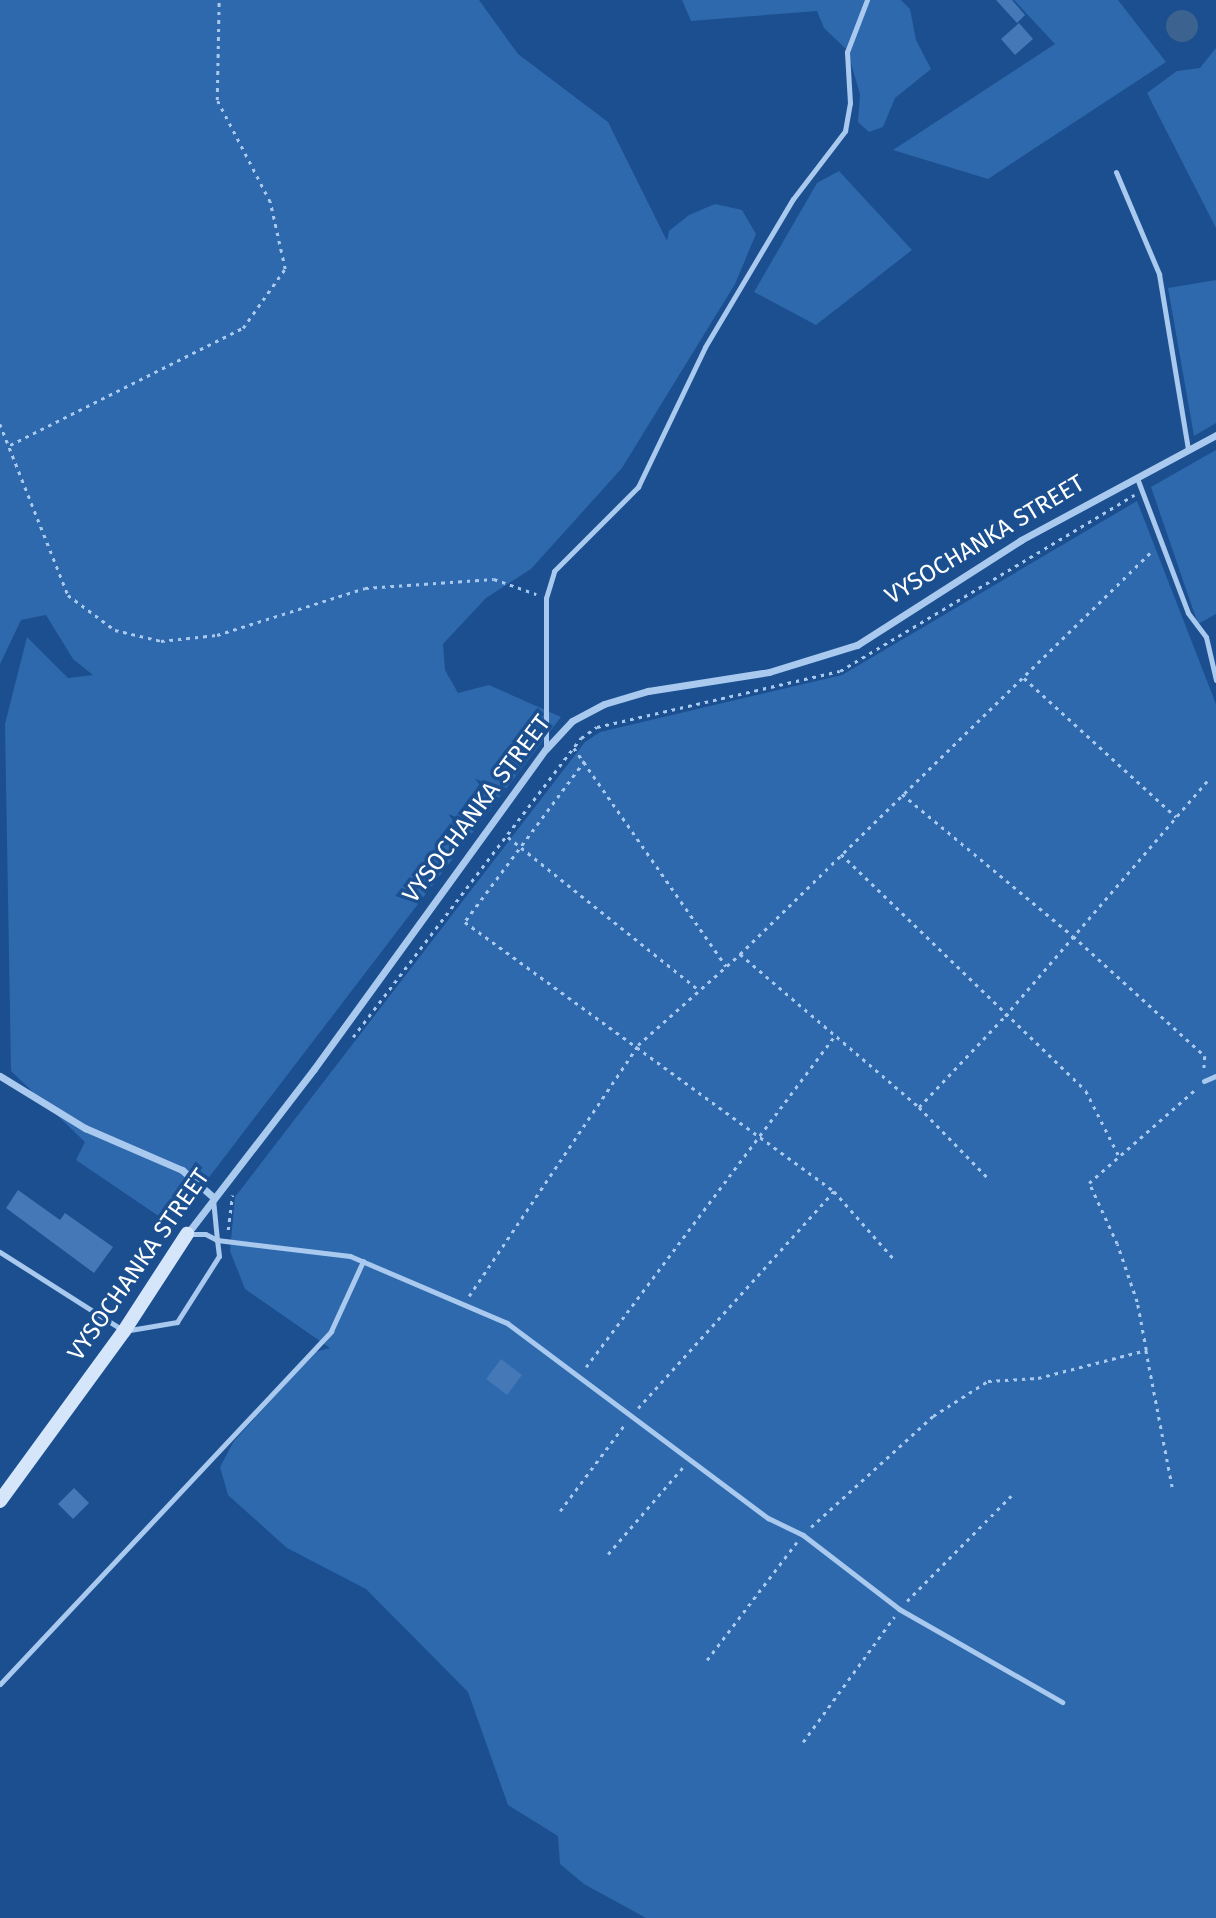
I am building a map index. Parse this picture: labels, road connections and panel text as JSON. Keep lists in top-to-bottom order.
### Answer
{
  "streets": {
    "street": ["VYSOCHANKA STREET"]
  }
}
